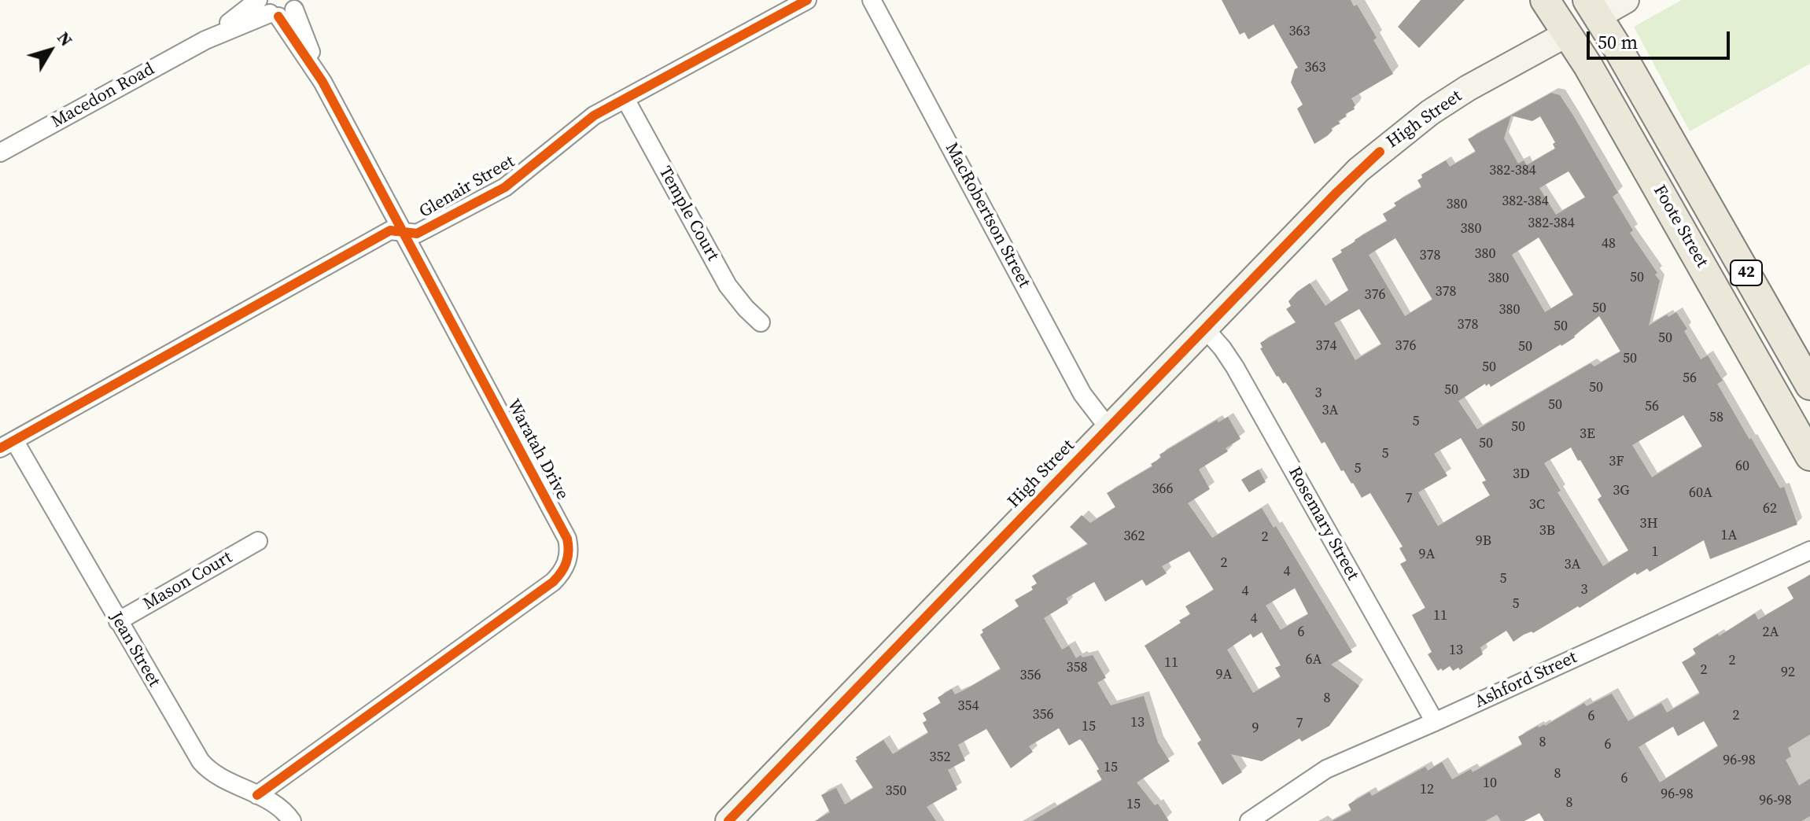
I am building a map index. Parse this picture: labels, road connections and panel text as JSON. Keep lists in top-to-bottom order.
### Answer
{
  "streets": {
    "main road": ["High Street", "Foote Street", "42"],
    "street": [
      "Macedon Road",
      "Glenair Street",
      "Temple Court",
      "MacRobertson Street",
      "Waratah Drive",
      "Rosemary Street",
      "Mason Court",
      "Jean Street",
      "Ashford Street"
    ]
  },
  "crossings": [
    ["Macedon Road", "Waratah Drive"],
    ["High Street", "MacRobertson Street"],
    ["High Street", "Foote Street"],
    ["High Street", "Rosemary Street"],
    ["Glenair Street", "Temple Court"],
    ["Glenair Street", "Waratah Drive"],
    ["Glenair Street", "Jean Street"],
    ["Waratah Drive", "Jean Street"],
    ["Rosemary Street", "Ashford Street"],
    ["Mason Court", "Jean Street"]
  ],
  "house_numbers": [
    "363",
    "363",
    "382-384",
    "382-384",
    "380",
    "382-384",
    "380",
    "48",
    "380",
    "378",
    "50",
    "380",
    "378",
    "376",
    "50",
    "380",
    "378",
    "50",
    "50",
    "374",
    "376",
    "50",
    "50",
    "50",
    "56",
    "50",
    "50",
    "3",
    "50",
    "56",
    "3A",
    "58",
    "5",
    "50",
    "3E",
    "50",
    "5",
    "3F",
    "60",
    "5",
    "3D",
    "366",
    "3G",
    "60A",
    "7",
    "3C",
    "62",
    "3H",
    "3B",
    "1A",
    "362",
    "2",
    "9B",
    "1",
    "9A",
    "2",
    "3A",
    "4",
    "5",
    "3",
    "4",
    "5",
    "11",
    "4",
    "6",
    "2A",
    "13",
    "6A",
    "2",
    "11",
    "358",
    "2",
    "92",
    "9A",
    "356",
    "8",
    "354",
    "356",
    "2",
    "6",
    "13",
    "7",
    "15",
    "9",
    "8",
    "6",
    "352",
    "96-98",
    "15",
    "8",
    "6",
    "10",
    "12",
    "350",
    "96-98",
    "96-98",
    "8",
    "15"
  ],
  "scale_bar": "50 m",
  "north": "top right"
}
